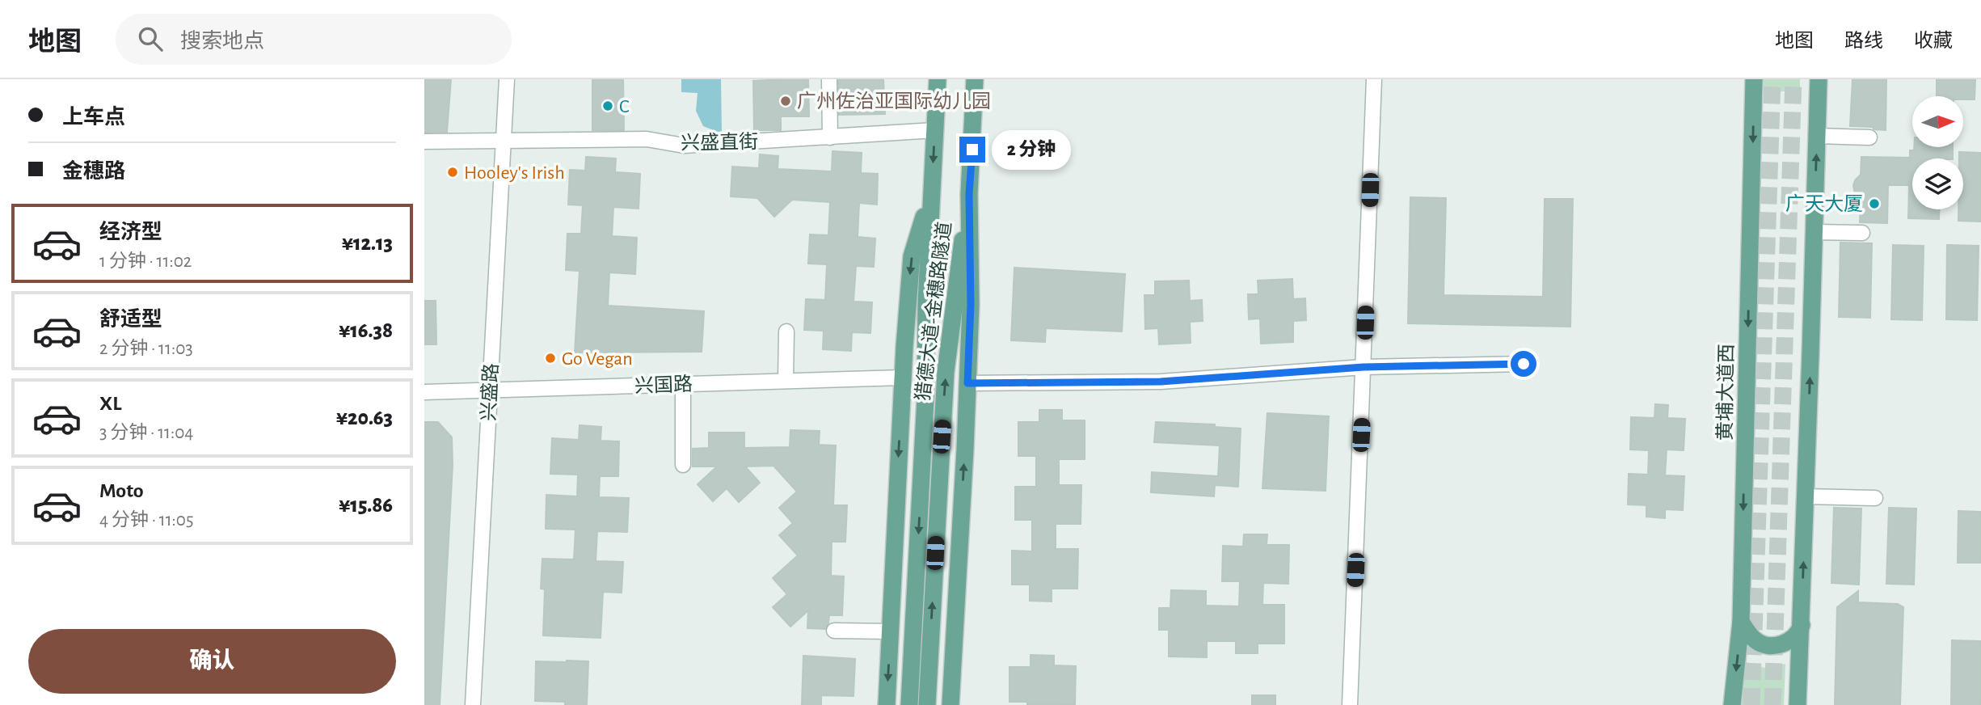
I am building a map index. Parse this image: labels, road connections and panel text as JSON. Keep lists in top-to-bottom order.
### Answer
{
  "streets": {
    "main road": ["猎德大道-金穗路隧道", "黄埔大道西"],
    "street": ["兴盛直街", "兴国路", "兴盛路"]
  },
  "crossings": [
    ["兴盛直街", "兴盛路"],
    ["兴国路", "兴盛路"]
  ],
  "places": [
    "广州佐治亚国际幼儿园",
    "C",
    "Hooley's Irish",
    "广天大厦",
    "Go Vegan"
  ],
  "north": "right",
  "page": {
    "header": "地图",
    "search": "搜索地点",
    "nav": ["地图", "路线", "收藏"],
    "banner": ["上车点", "金穗路"],
    "bubble": "2 分钟",
    "list": [
      {
        "name": "经济型",
        "note": "1 分钟 · 11:02",
        "value": "¥12.13"
      },
      {
        "name": "舒适型",
        "note": "2 分钟 · 11:03",
        "value": "¥16.38"
      },
      {
        "name": "XL",
        "note": "3 分钟 · 11:04",
        "value": "¥20.63"
      },
      {
        "name": "Moto",
        "note": "4 分钟 · 11:05",
        "value": "¥15.86"
      }
    ],
    "buttons": "确认"
  }
}
